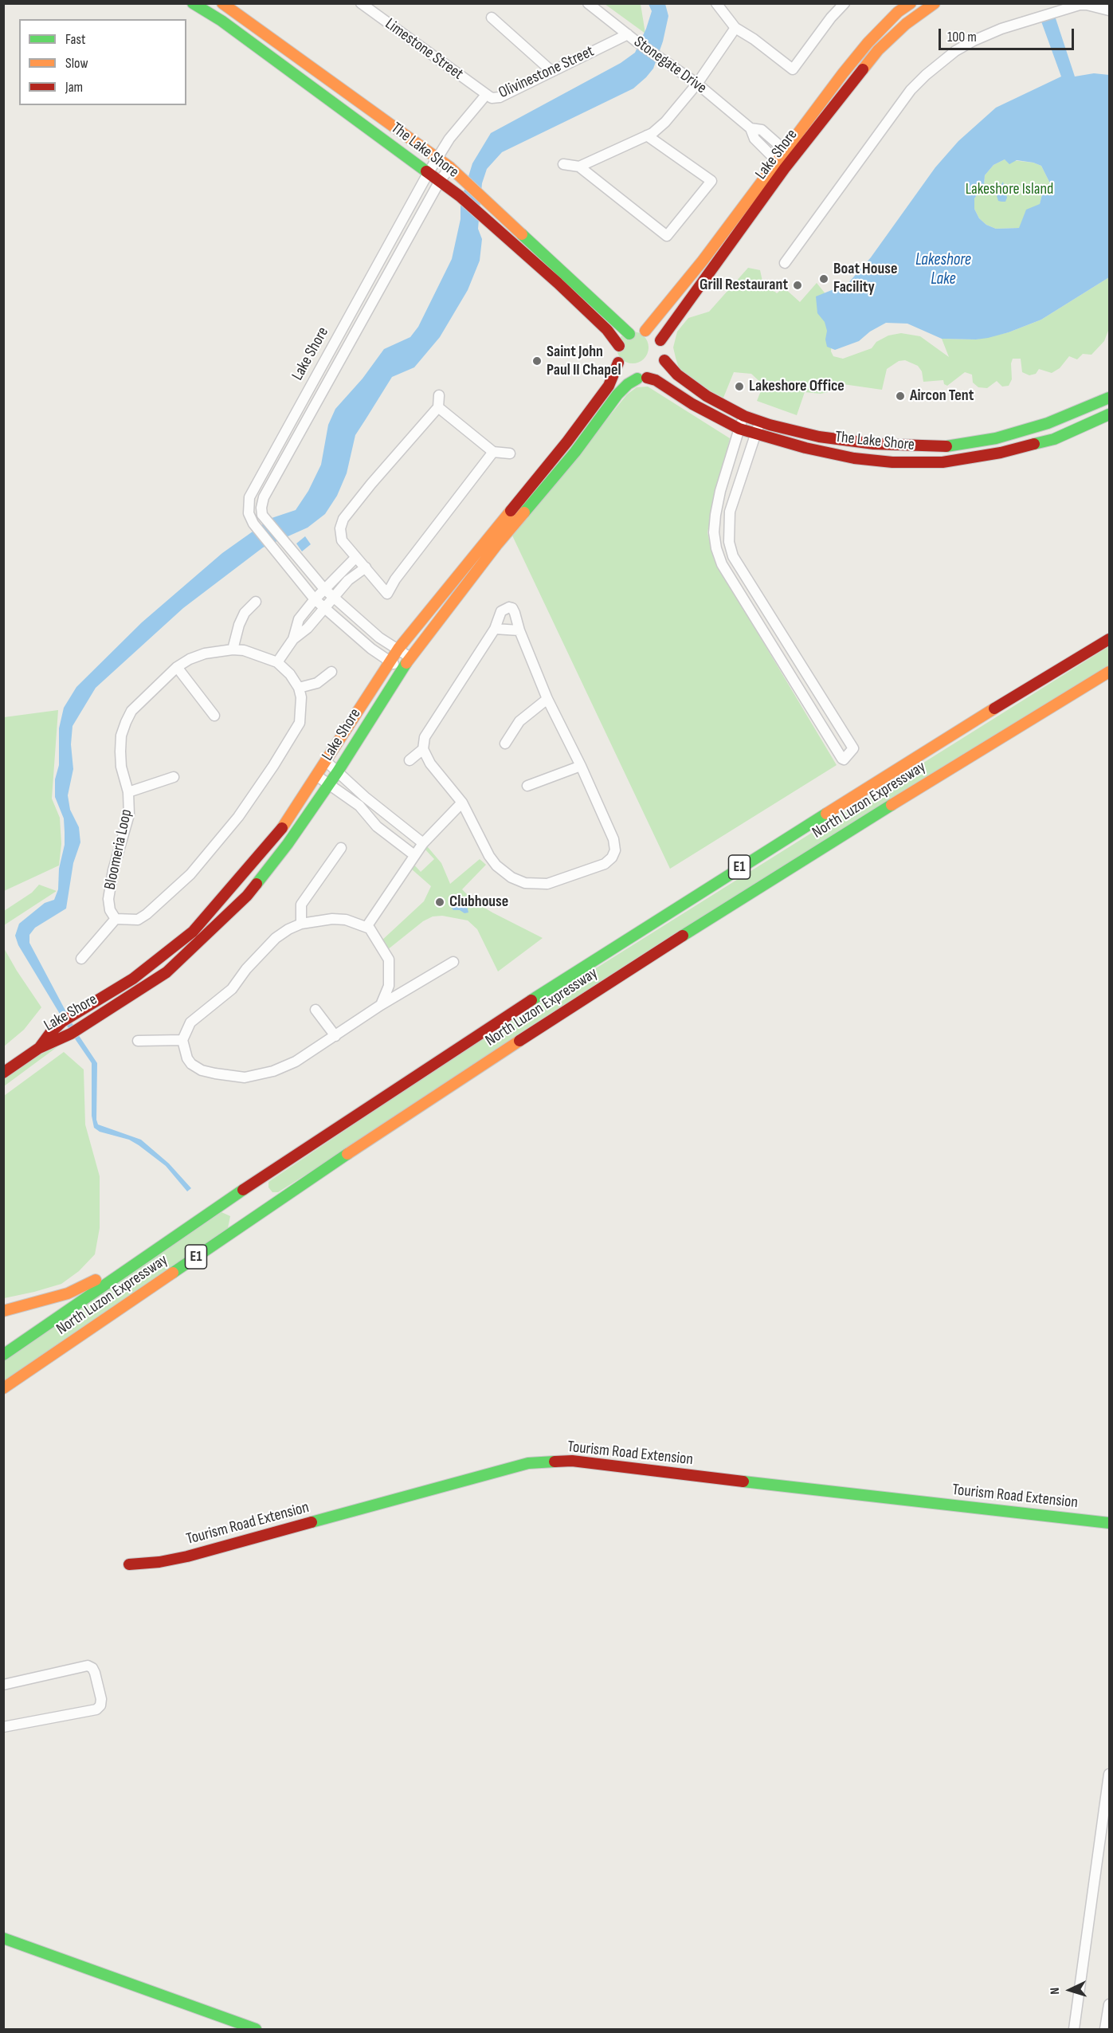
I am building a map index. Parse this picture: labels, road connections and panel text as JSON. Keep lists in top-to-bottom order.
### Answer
{
  "streets": {
    "main road": [
      "The Lake Shore",
      "Lake Shore",
      "North Luzon Expressway",
      "E1",
      "Tourism Road Extension"
    ],
    "street": [
      "Limestone Street",
      "Stonegate Drive",
      "Olivinestone Street",
      "Bloomeria Loop"
    ]
  },
  "crossings": [
    ["Limestone Street", "Olivinestone Street"],
    ["Stonegate Drive", "Olivinestone Street"],
    ["Stonegate Drive", "Lake Shore"],
    ["Olivinestone Street", "The Lake Shore"],
    ["Olivinestone Street", "Lake Shore"],
    ["The Lake Shore", "Lake Shore"]
  ],
  "water": ["Lakeshore Lake"],
  "parks": ["Lakeshore Island"],
  "places": [
    "Boat House Facility",
    "Grill Restaurant",
    "Saint John Paul II Chapel",
    "Lakeshore Office",
    "Aircon Tent",
    "Clubhouse"
  ],
  "legend": ["Fast", "Slow", "Jam"],
  "scale_bar": "100 m",
  "north": "left"
}
